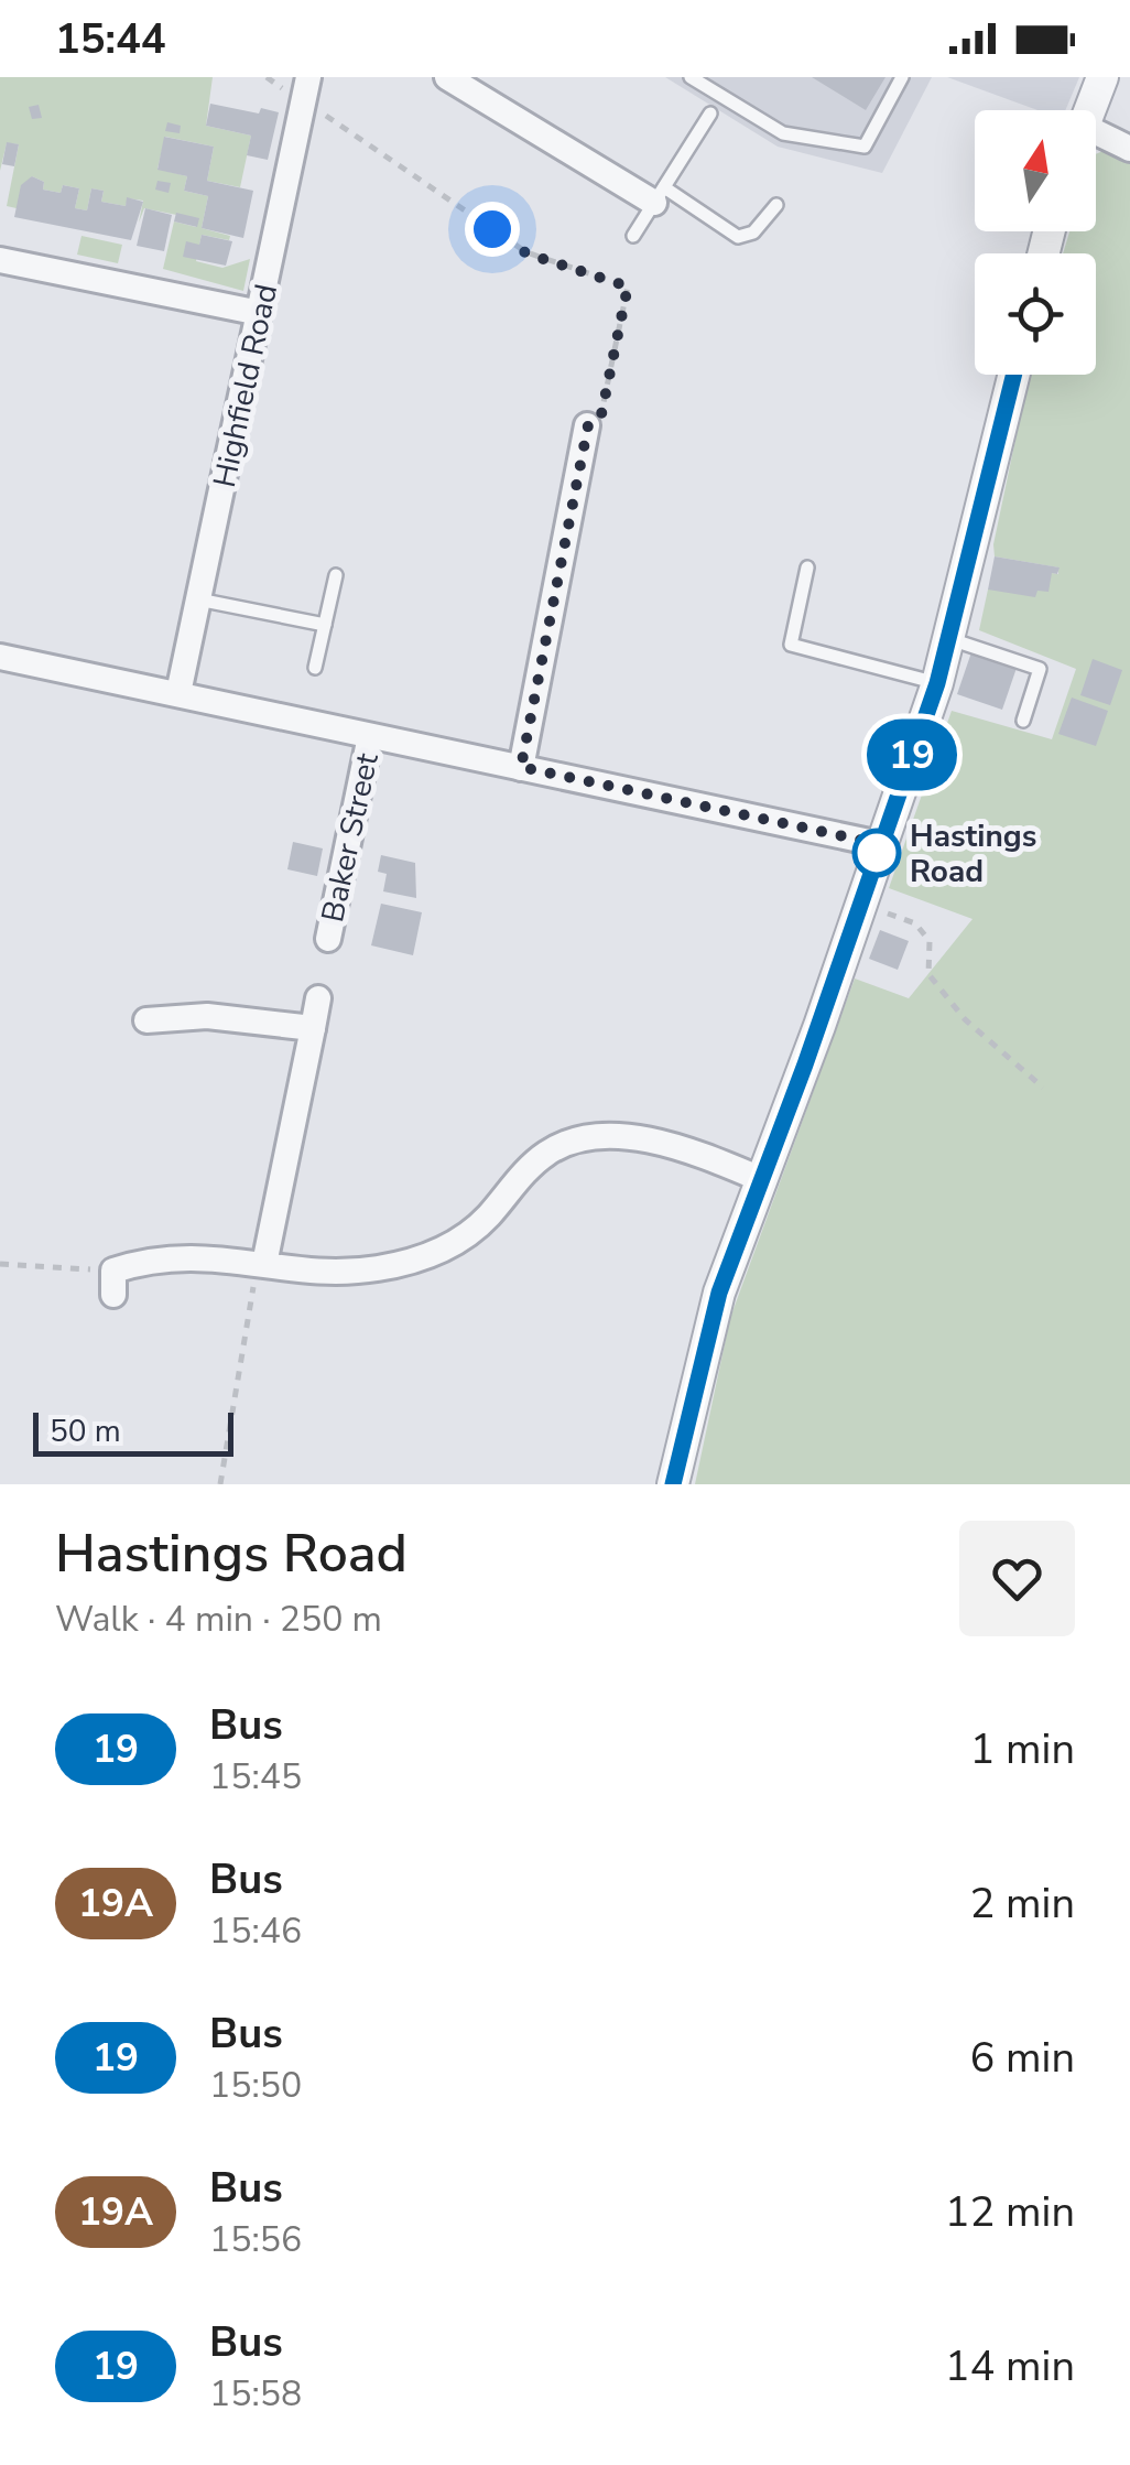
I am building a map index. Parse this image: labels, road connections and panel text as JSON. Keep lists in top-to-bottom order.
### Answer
{
  "streets": {
    "street": ["Highfield Road", "Baker Street"]
  },
  "places": ["Hastings Road"],
  "lines": ["bus line 19"],
  "scale_bar": "50 m",
  "north": "top",
  "page": {
    "status": "15:44",
    "on_map": "19",
    "scale": "50 m",
    "heading": ["Hastings Road", "Walk · 4 min · 250 m"],
    "list": [
      {
        "mark": "19",
        "name": "Bus",
        "note": "15:45",
        "value": "1 min"
      },
      {
        "mark": "19A",
        "name": "Bus",
        "note": "15:46",
        "value": "2 min"
      },
      {
        "mark": "19",
        "name": "Bus",
        "note": "15:50",
        "value": "6 min"
      },
      {
        "mark": "19A",
        "name": "Bus",
        "note": "15:56",
        "value": "12 min"
      },
      {
        "mark": "19",
        "name": "Bus",
        "note": "15:58",
        "value": "14 min"
      }
    ]
  }
}
